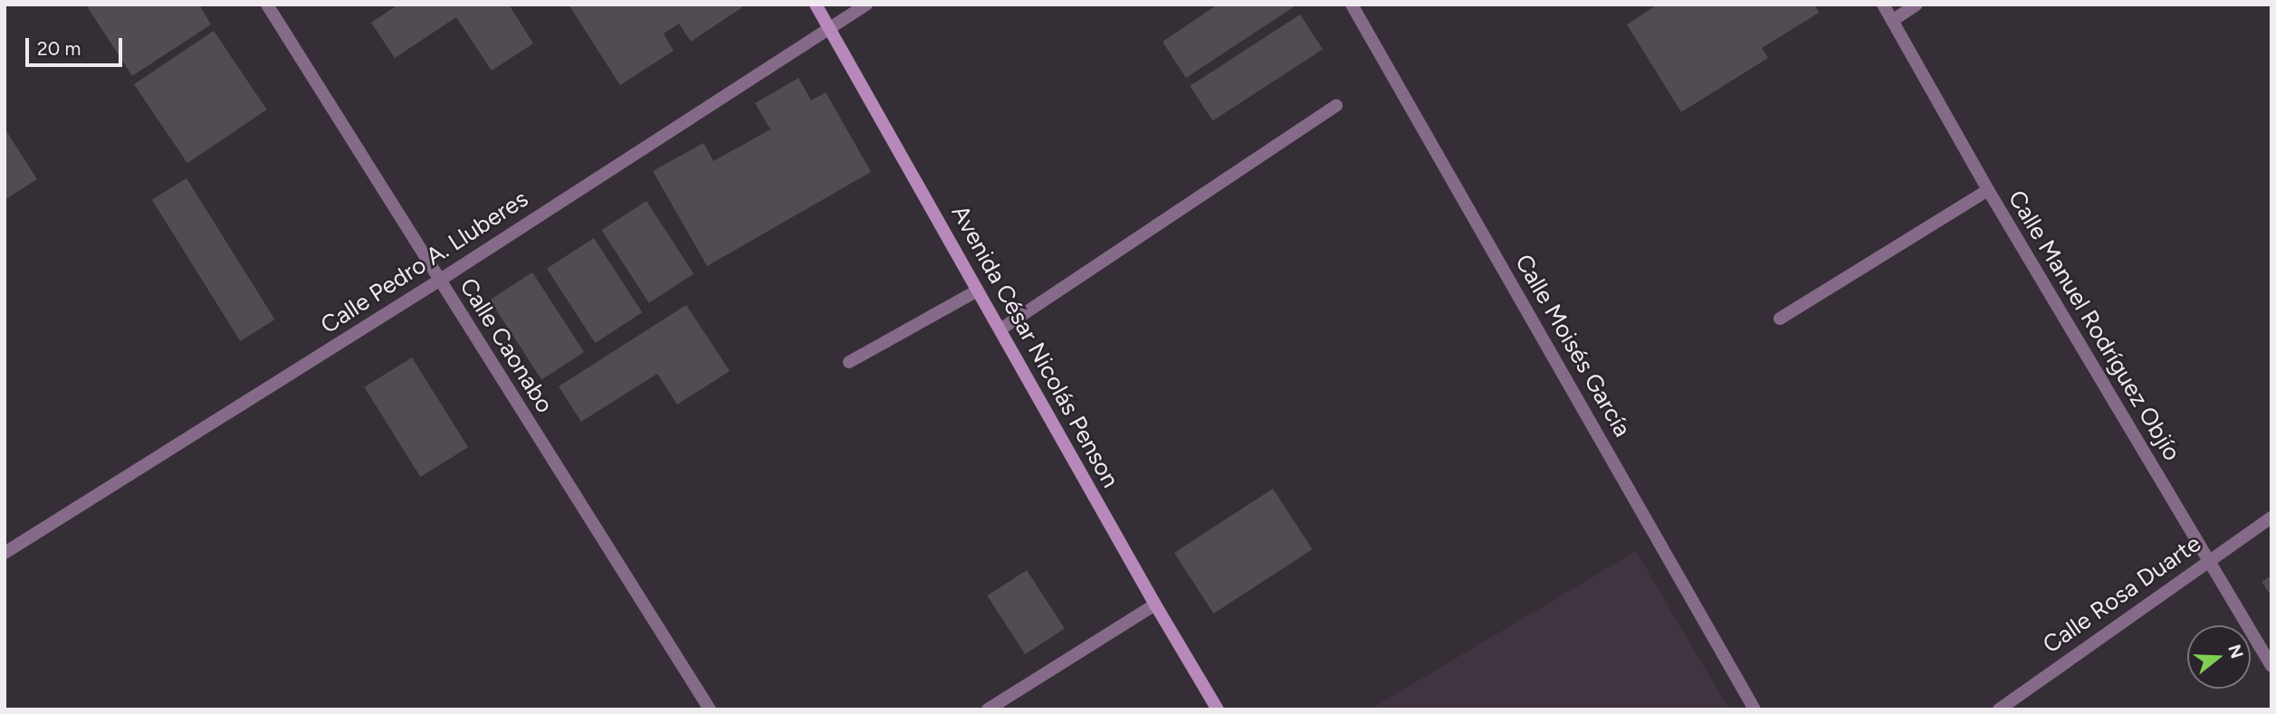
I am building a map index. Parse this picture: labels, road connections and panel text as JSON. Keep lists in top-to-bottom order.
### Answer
{
  "streets": {
    "main road": ["Avenida César Nicolás Penson"],
    "street": [
      "Calle Pedro A. Lluberes",
      "Calle Manuel Rodríguez Objío",
      "Calle Caonabo",
      "Calle Moisés García",
      "Calle Rosa Duarte"
    ]
  },
  "crossings": [
    ["Calle Pedro A. Lluberes", "Calle Caonabo"],
    ["Calle Pedro A. Lluberes", "Avenida César Nicolás Penson"],
    ["Calle Manuel Rodríguez Objío", "Calle Rosa Duarte"]
  ],
  "scale_bar": "20 m",
  "north": "right"
}
